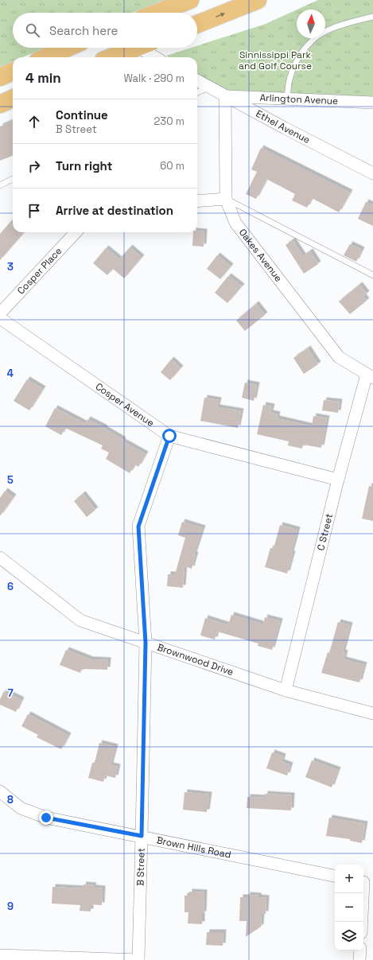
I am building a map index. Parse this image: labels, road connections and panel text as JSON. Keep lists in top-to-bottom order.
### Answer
{
  "streets": {
    "street": [
      "Arlington Avenue",
      "Ethel Avenue",
      "Oakes Avenue",
      "Cosper Place",
      "Cosper Avenue",
      "C Street",
      "Brownwood Drive",
      "Brown Hills Road",
      "B Street"
    ]
  },
  "crossings": [
    ["Arlington Avenue", "Ethel Avenue"],
    ["Arlington Avenue", "Oakes Avenue"],
    ["Ethel Avenue", "Oakes Avenue"],
    ["Oakes Avenue", "C Street"],
    ["Cosper Avenue", "C Street"],
    ["Cosper Avenue", "B Street"],
    ["C Street", "Brownwood Drive"],
    ["Brownwood Drive", "B Street"],
    ["Brown Hills Road", "B Street"]
  ],
  "parks": ["Sinnissippi Park and Golf Course"],
  "north": "top",
  "page": {
    "search": "Search here",
    "heading": ["4 min", "Walk · 290 m"],
    "list": [
      ["Continue", "B Street", "230 m"],
      ["Turn right", "60 m"],
      "Arrive at destination"
    ],
    "map_buttons": ["+", "−"]
  },
  "grid": {
    "rows": [
      "3",
      "4",
      "5",
      "6",
      "7",
      "8",
      "9"
    ]
  }
}
